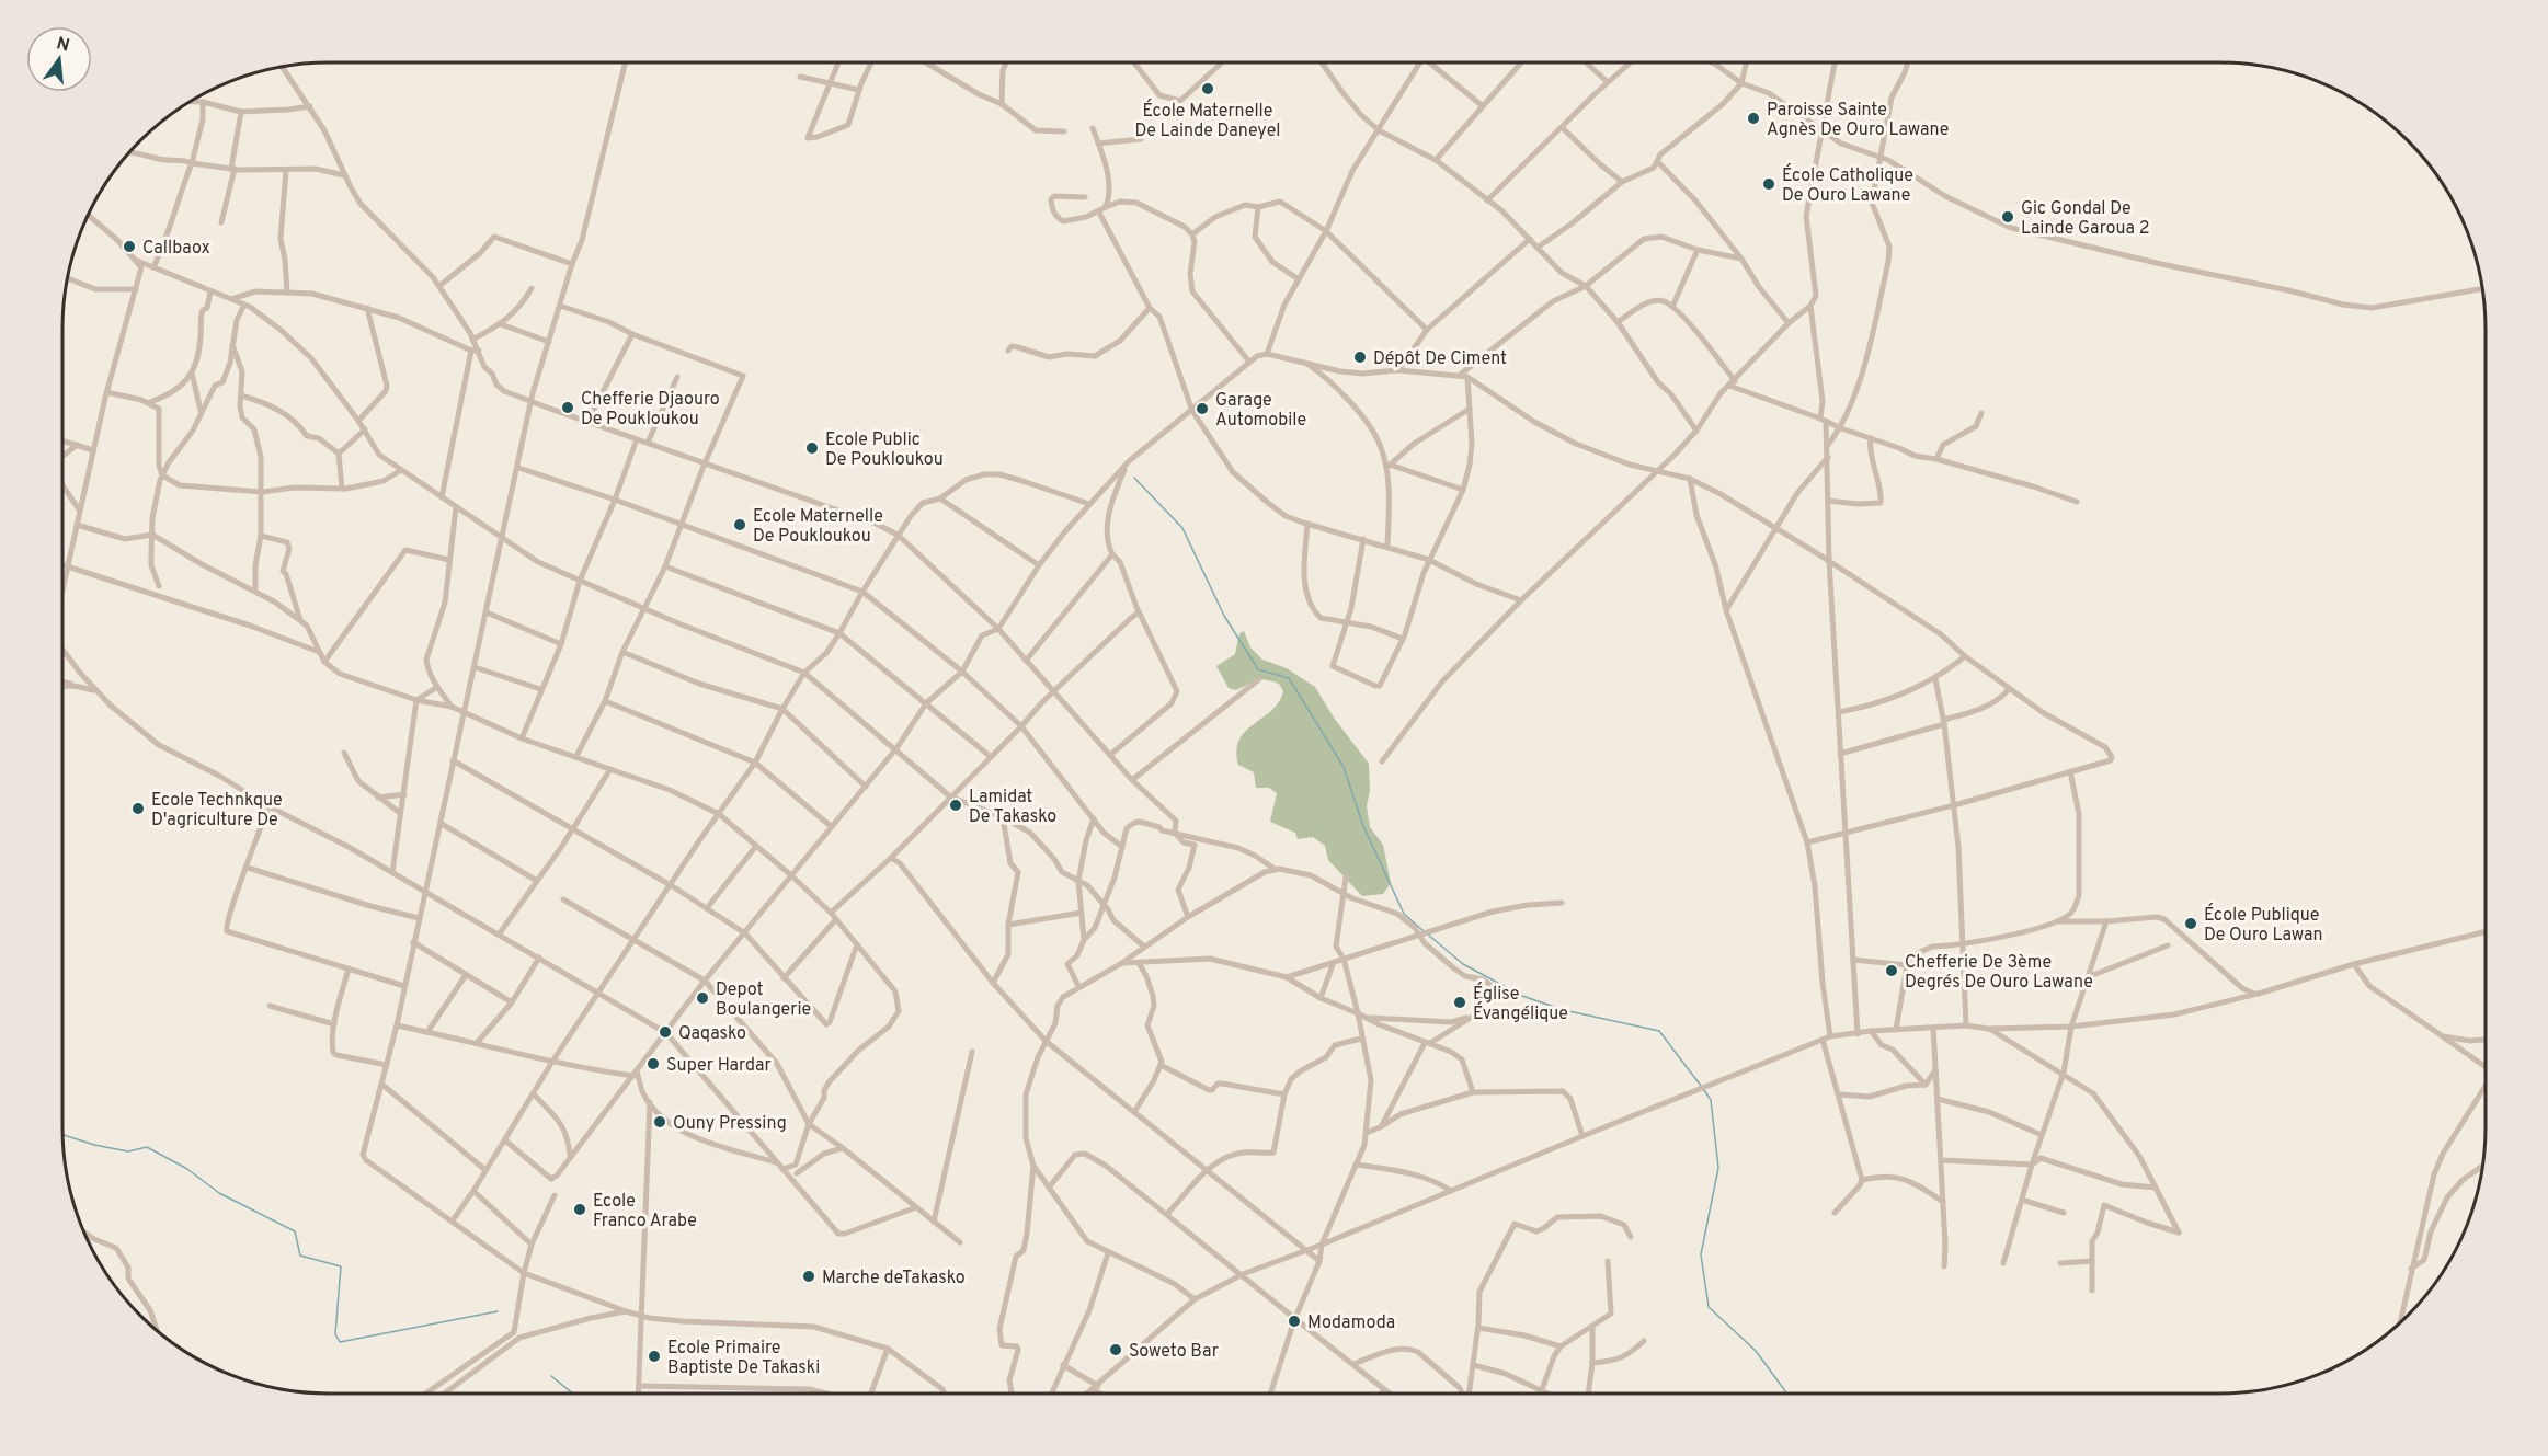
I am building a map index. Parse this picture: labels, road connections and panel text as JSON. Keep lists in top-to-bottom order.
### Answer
{
  "places": [
    "École Maternelle De Lainde Daneyel",
    "Paroisse Sainte Agnès De Ouro Lawane",
    "École Catholique De Ouro Lawane",
    "Gic Gondal De Lainde Garoua 2",
    "Callbaox",
    "Dépôt De Ciment",
    "Chefferie Djaouro De Poukloukou",
    "Garage Automobile",
    "Ecole Public De Poukloukou",
    "Ecole Maternelle De Poukloukou",
    "Lamidat De Takasko",
    "Ecole Technkque D'agriculture De",
    "École Publique De Ouro Lawan",
    "Chefferie De 3ème Degrés De Ouro Lawane",
    "Depot Boulangerie",
    "Église Évangélique",
    "Qaqasko",
    "Super Hardar",
    "Ouny Pressing",
    "Ecole Franco Arabe",
    "Marche deTakasko",
    "Modamoda",
    "Soweto Bar",
    "Ecole Primaire Baptiste De Takaski"
  ],
  "north": "top"
}
